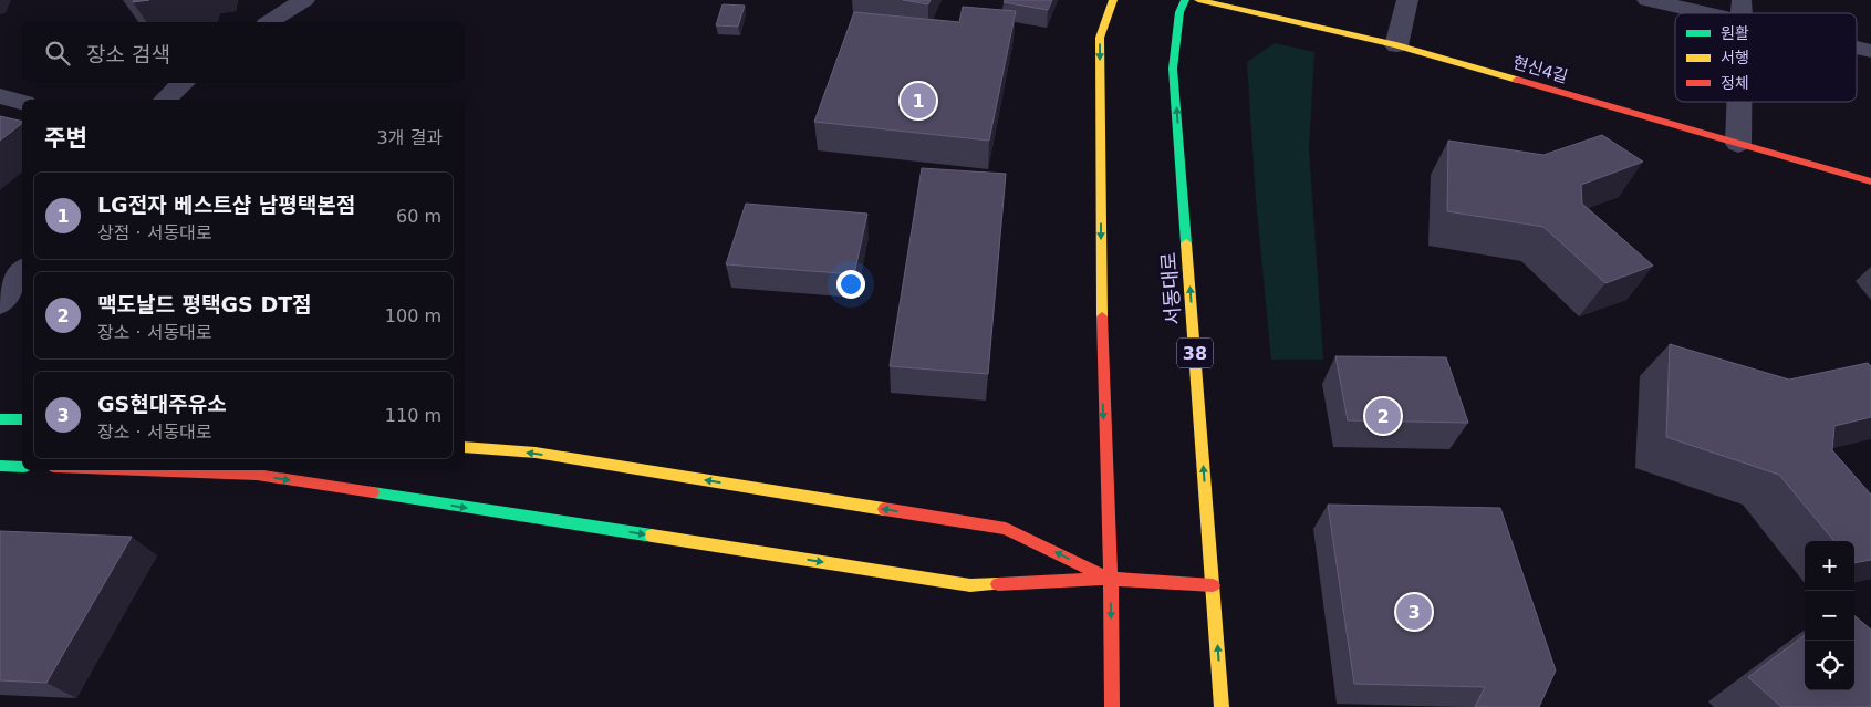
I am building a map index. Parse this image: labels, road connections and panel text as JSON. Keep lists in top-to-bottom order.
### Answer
{
  "streets": {
    "street": ["현신4길", "서동대로", "38"]
  },
  "legend": ["원활", "서행", "정체"],
  "page": {
    "search": "장소 검색",
    "pins": ["1", "2", "3"],
    "heading": ["주변", "3개 결과"],
    "list": [
      {
        "mark": "1",
        "name": "LG전자 베스트샵 남평택본점",
        "note": "상점 · 서동대로",
        "value": "60 m"
      },
      {
        "mark": "2",
        "name": "맥도날드 평택GS DT점",
        "note": "장소 · 서동대로",
        "value": "100 m"
      },
      {
        "mark": "3",
        "name": "GS현대주유소",
        "note": "장소 · 서동대로",
        "value": "110 m"
      }
    ],
    "map_buttons": ["+", "−"]
  }
}
